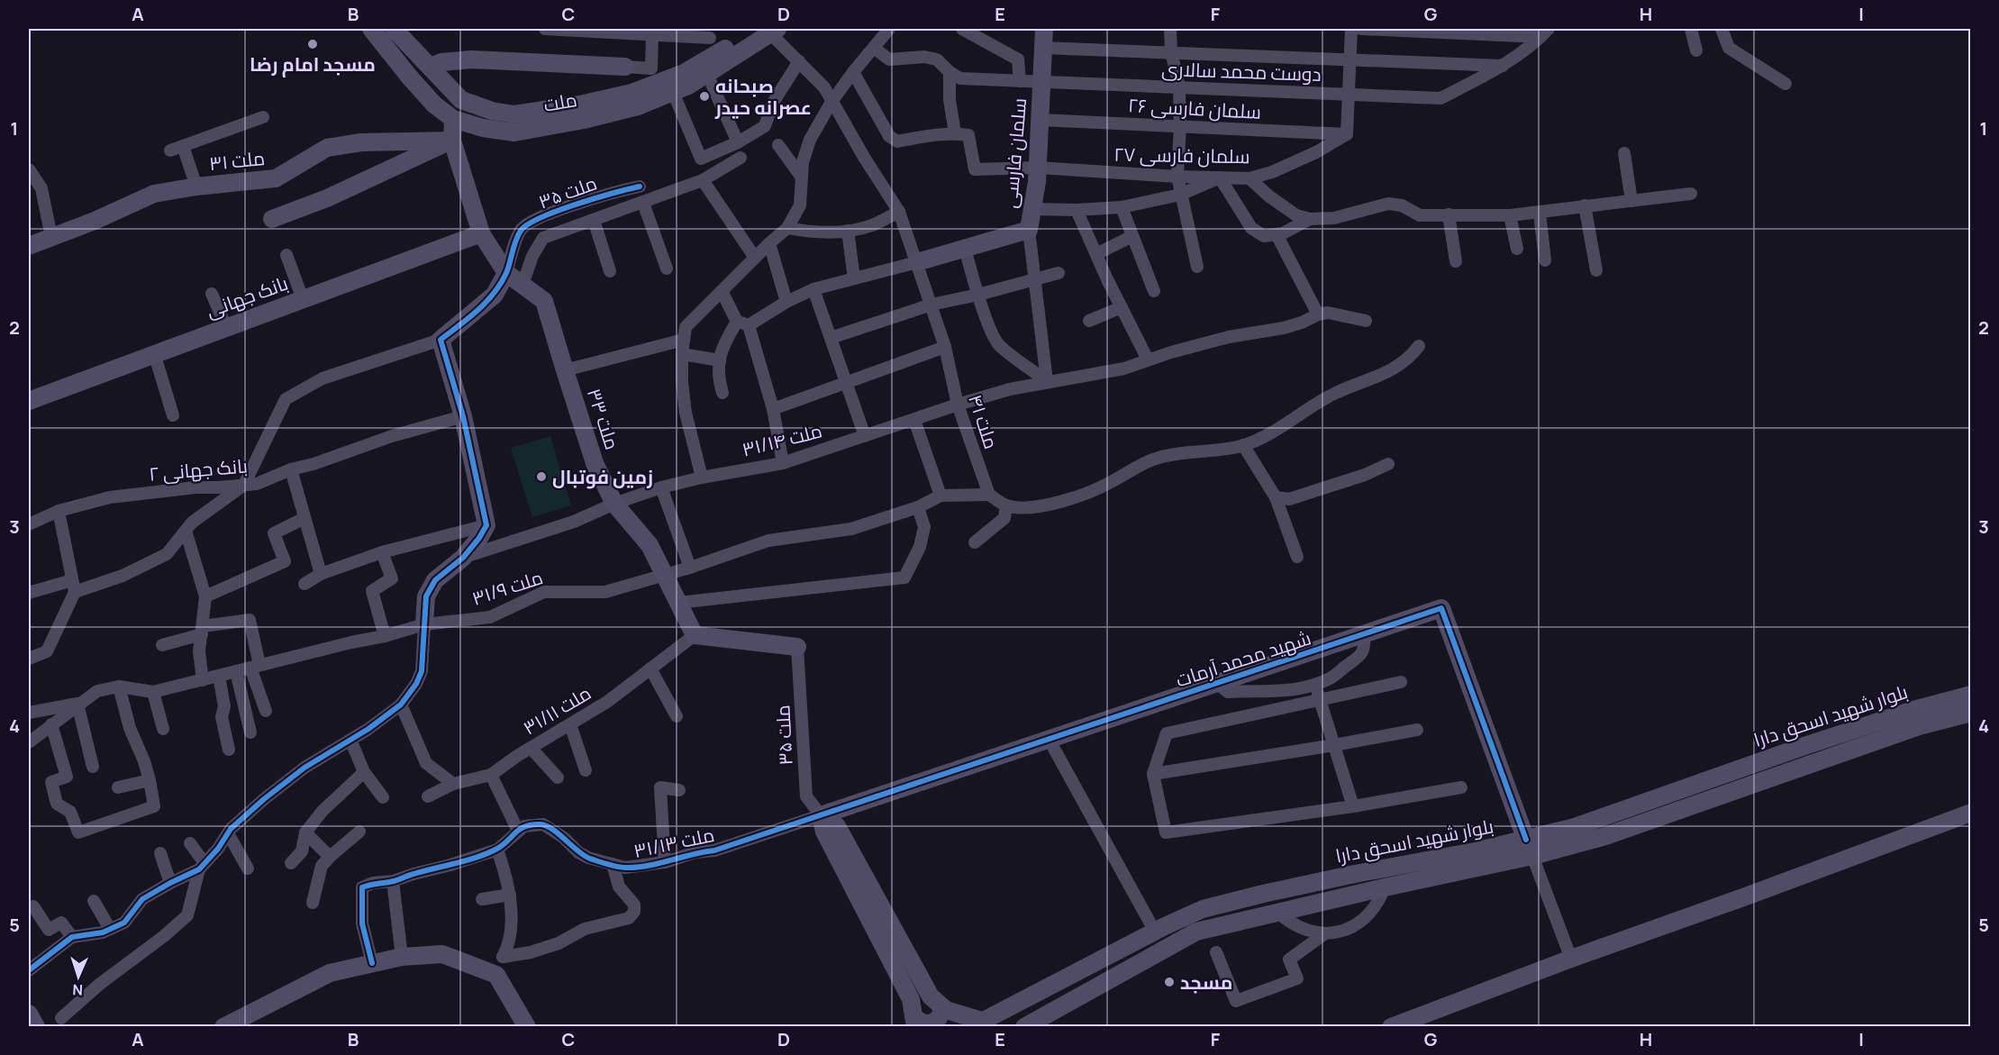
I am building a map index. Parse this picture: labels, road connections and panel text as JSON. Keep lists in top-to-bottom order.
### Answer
{
  "streets": {
    "street": [
      "دوست محمد سالاری",
      "ملت",
      "سلمان فارسی ۲۶",
      "سلمان فارسی",
      "سلمان فارسی ۲۷",
      "ملت ۳۱",
      "ملت ۳۵",
      "بانک جهانی",
      "ملت ۳۳",
      "ملت ۴۱",
      "ملت ۳۱/۱۴",
      "بانک جهانی ۲",
      "ملت ۳۱/۹",
      "شهید محمد آرمات",
      "ملت ۳۱/۱۱",
      "بلوار شهید اسحق دارا",
      "ملت ۳۱/۱۳"
    ]
  },
  "crossings": [
    ["دوست محمد سالاری", "سلمان فارسی"],
    ["ملت", "ملت ۳۳"],
    ["ملت", "ملت ۴۱"],
    ["سلمان فارسی ۲۶", "سلمان فارسی"],
    ["سلمان فارسی ۲۶", "سلمان فارسی ۲۷"],
    ["سلمان فارسی", "سلمان فارسی ۲۷"],
    ["سلمان فارسی", "ملت ۴۱"],
    ["ملت ۳۱", "ملت ۳۳"],
    ["ملت ۳۵", "ملت ۳۳"],
    ["ملت ۳۵", "شهید محمد آرمات"],
    ["ملت ۳۵", "ملت ۳۱/۱۳"],
    ["بانک جهانی", "ملت ۳۳"],
    ["ملت ۳۳", "ملت ۳۱/۱۴"],
    ["ملت ۳۳", "ملت ۳۱/۹"],
    ["ملت ۳۳", "ملت ۳۱/۱۱"],
    ["ملت ۴۱", "ملت ۳۱/۱۴"],
    ["شهید محمد آرمات", "بلوار شهید اسحق دارا"],
    ["شهید محمد آرمات", "ملت ۳۱/۱۳"]
  ],
  "places": [
    "مسجد امام رضا",
    "صبحانه عصرانه حیدر",
    "زمین فوتبال",
    "مسجد"
  ],
  "north": "bottom",
  "grid": {
    "columns": [
      "A",
      "B",
      "C",
      "D",
      "E",
      "F",
      "G",
      "H",
      "I"
    ],
    "rows": [
      "1",
      "2",
      "3",
      "4",
      "5"
    ]
  }
}
